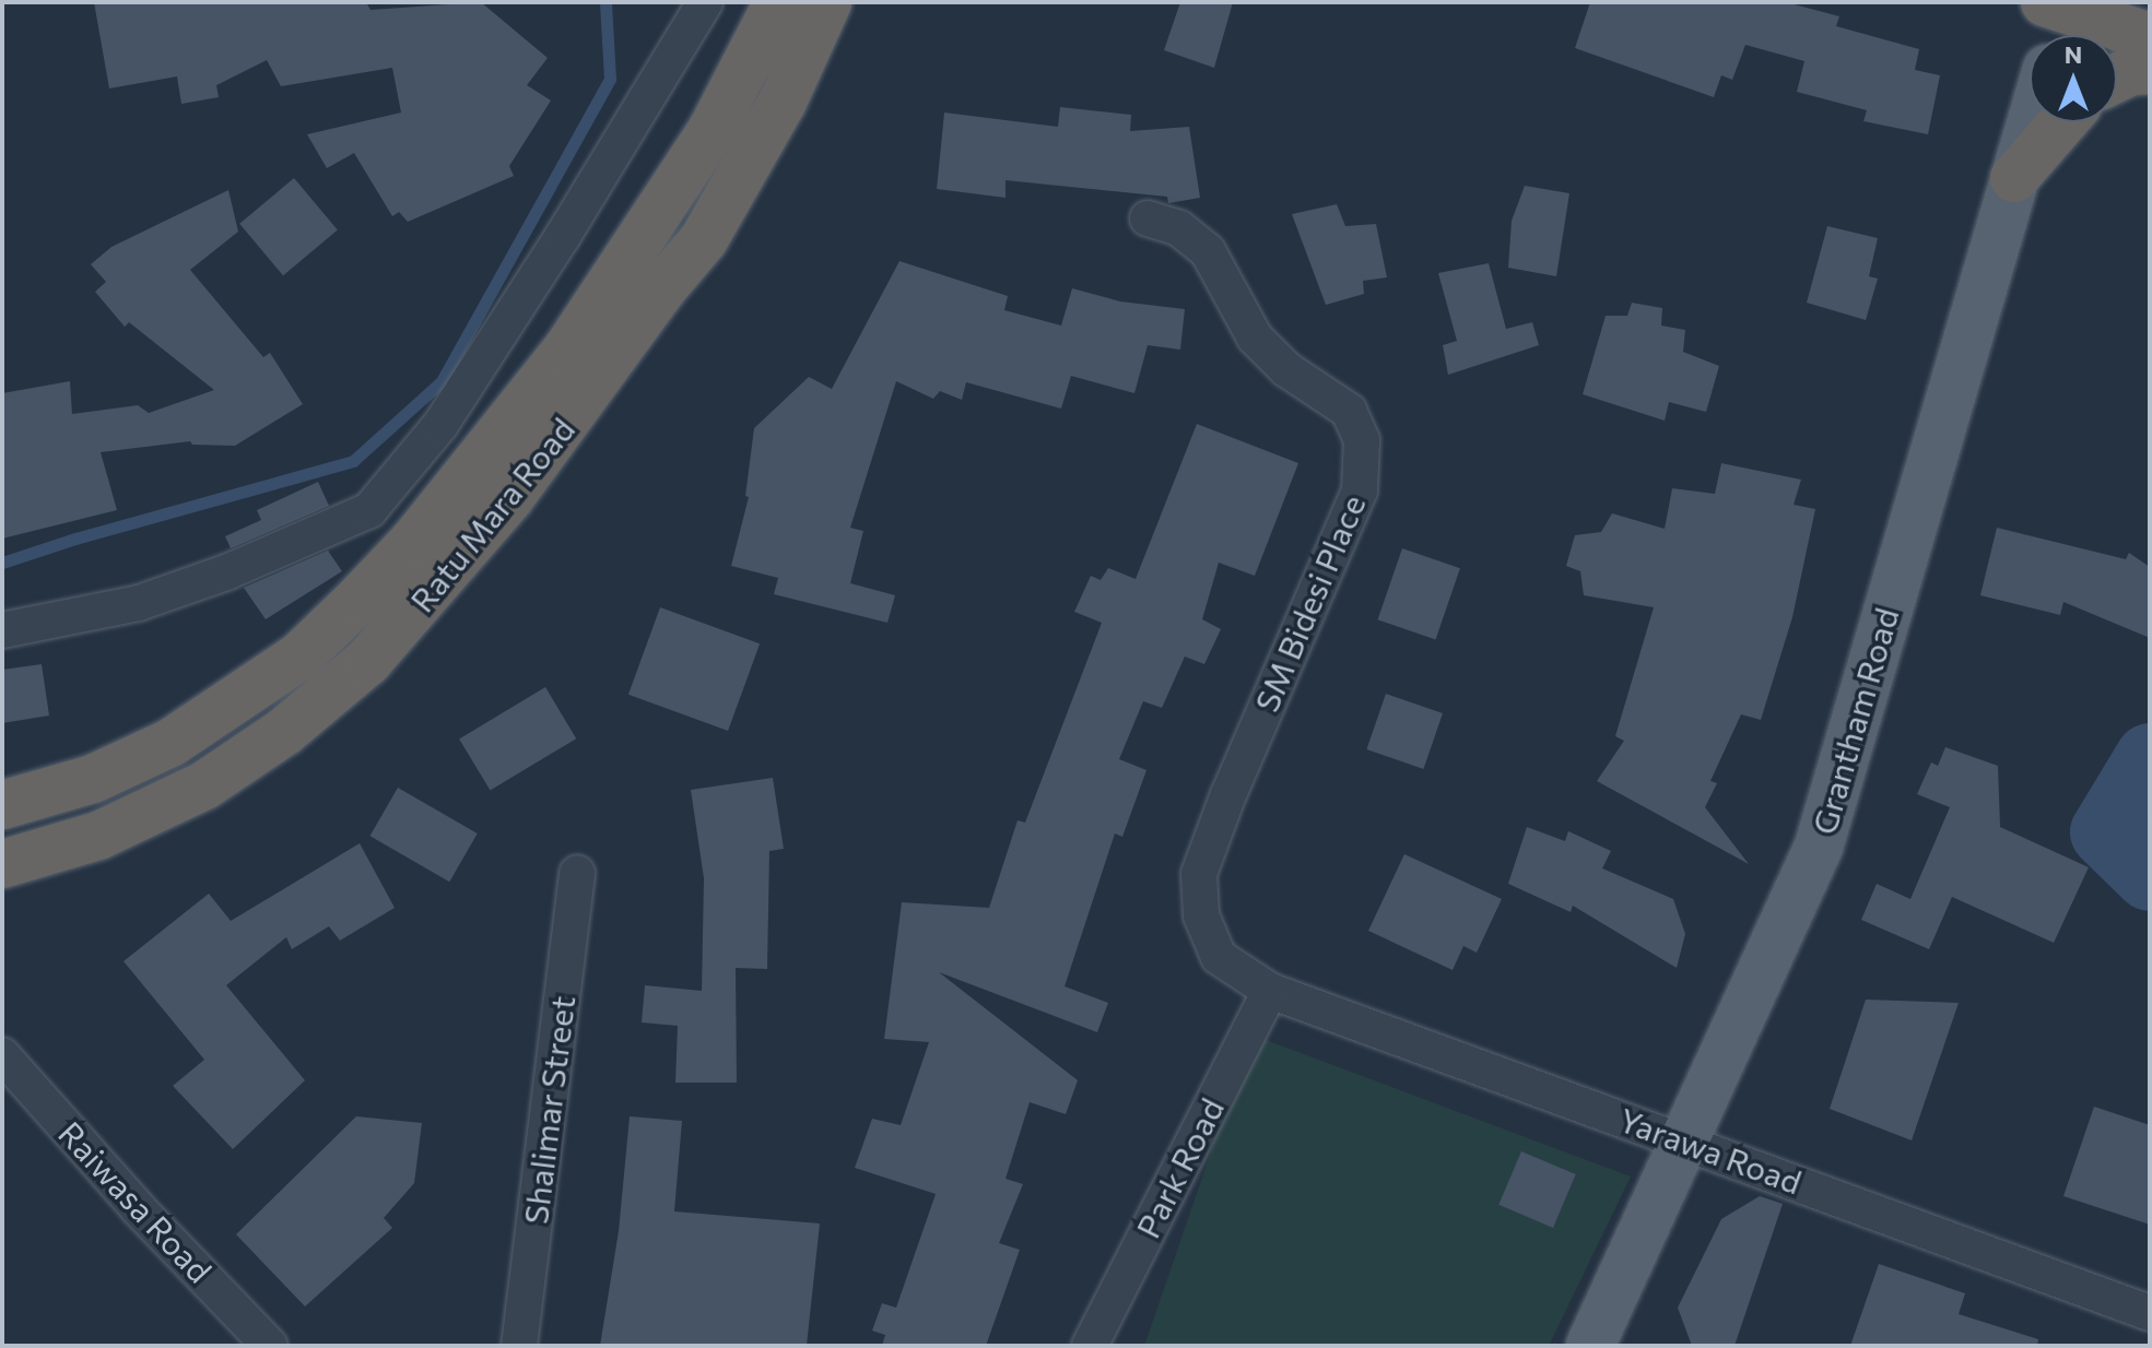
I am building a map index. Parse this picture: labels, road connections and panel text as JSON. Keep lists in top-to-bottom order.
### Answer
{
  "streets": {
    "highway": ["Ratu Mara Road"],
    "main road": ["Grantham Road"],
    "street": [
      "SM Bidesi Place",
      "Shalimar Street",
      "Yarawa Road",
      "Park Road",
      "Raiwasa Road"
    ]
  },
  "crossings": [
    ["SM Bidesi Place", "Yarawa Road"],
    ["SM Bidesi Place", "Park Road"],
    ["Grantham Road", "Yarawa Road"],
    ["Yarawa Road", "Park Road"]
  ],
  "north": "top"
}
